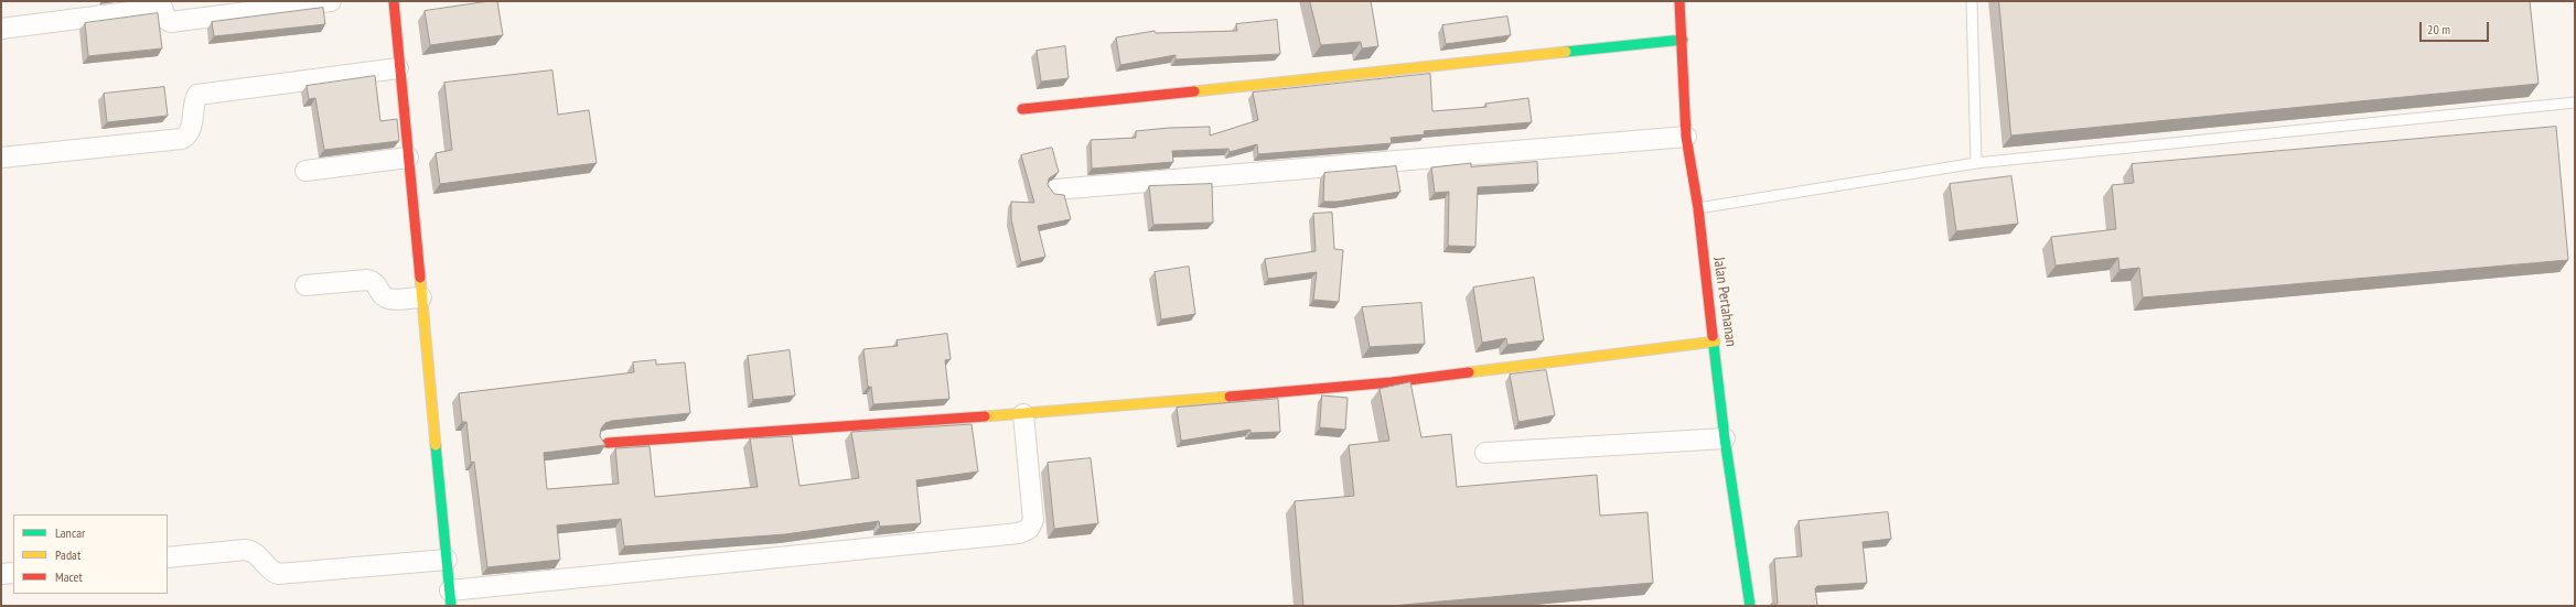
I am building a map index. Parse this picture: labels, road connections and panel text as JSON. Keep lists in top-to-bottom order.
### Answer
{
  "streets": {
    "street": ["Jalan Pertahanan"]
  },
  "legend": ["Lancar", "Padat", "Macet"],
  "scale_bar": "20 m"
}
